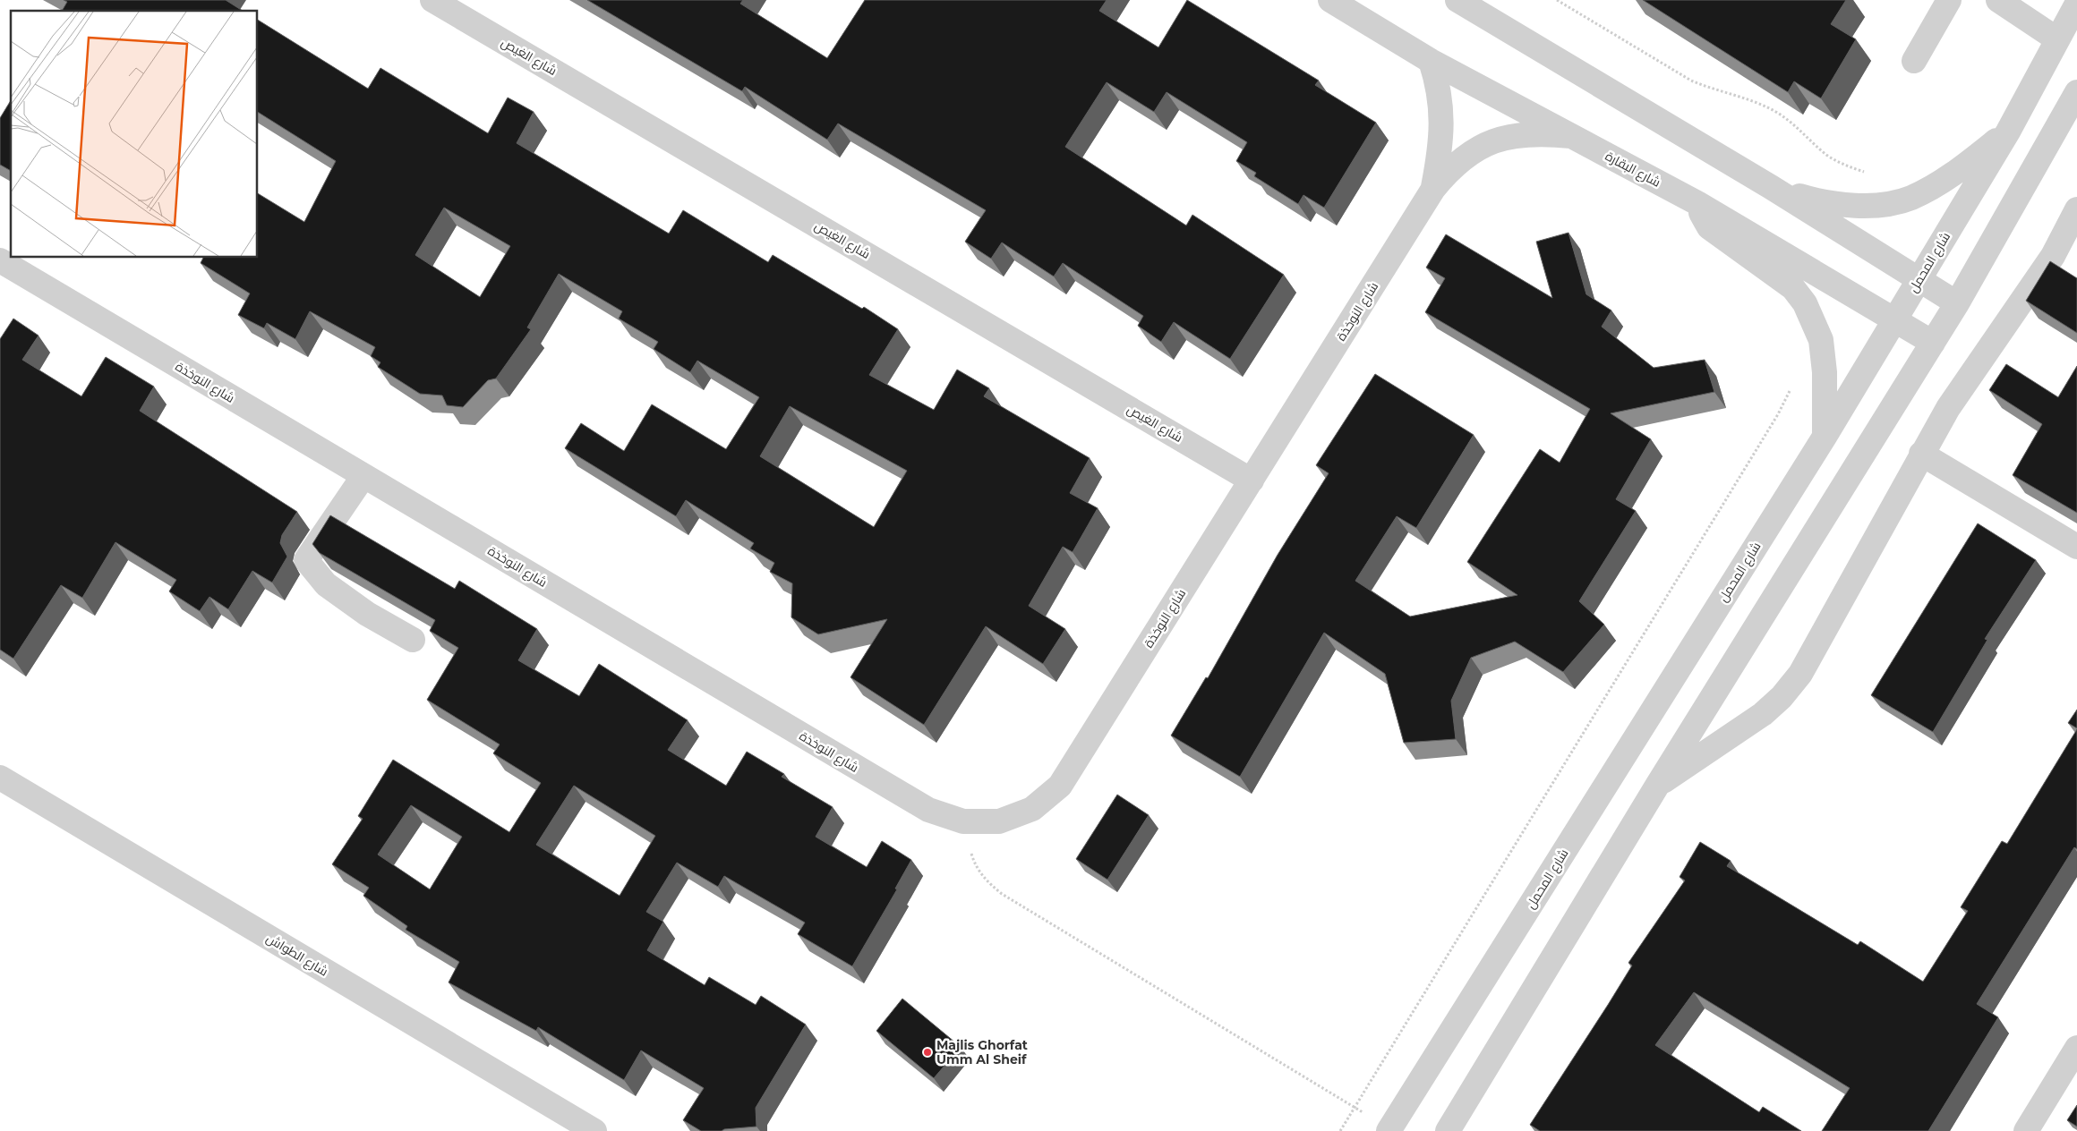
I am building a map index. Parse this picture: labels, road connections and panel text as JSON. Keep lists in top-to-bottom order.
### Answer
{
  "streets": {
    "street": [
      "شارع الغيص",
      "شارع البقارة",
      "شارع المحمل",
      "شارع النوخذة",
      "شارع الطواش"
    ]
  },
  "crossings": [
    ["شارع الغيص", "شارع النوخذة"],
    ["شارع البقارة", "شارع المحمل"],
    ["شارع البقارة", "شارع النوخذة"]
  ],
  "places": ["Majlis Ghorfat Umm Al Sheif"]
}
